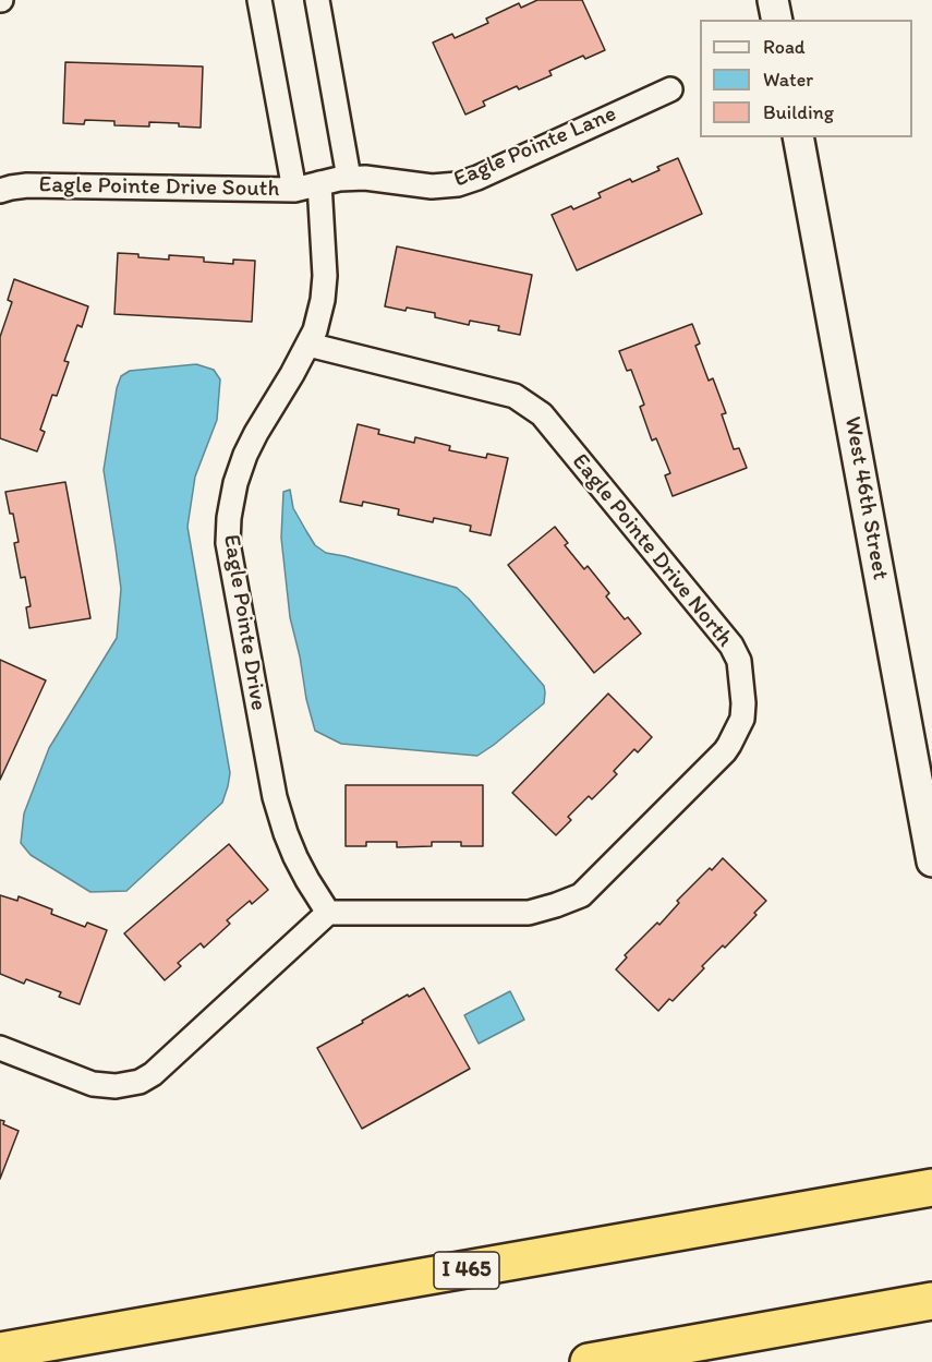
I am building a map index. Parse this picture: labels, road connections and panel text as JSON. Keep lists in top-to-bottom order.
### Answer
{
  "streets": {
    "highway": ["I 465"],
    "street": [
      "Eagle Pointe Lane",
      "Eagle Pointe Drive South",
      "West 46th Street",
      "Eagle Pointe Drive North",
      "Eagle Pointe Drive"
    ]
  },
  "crossings": [
    ["Eagle Pointe Lane", "Eagle Pointe Drive South"],
    ["Eagle Pointe Lane", "Eagle Pointe Drive"],
    ["Eagle Pointe Drive South", "Eagle Pointe Drive"],
    ["Eagle Pointe Drive North", "Eagle Pointe Drive"]
  ],
  "legend": ["Road", "Water", "Building"]
}
